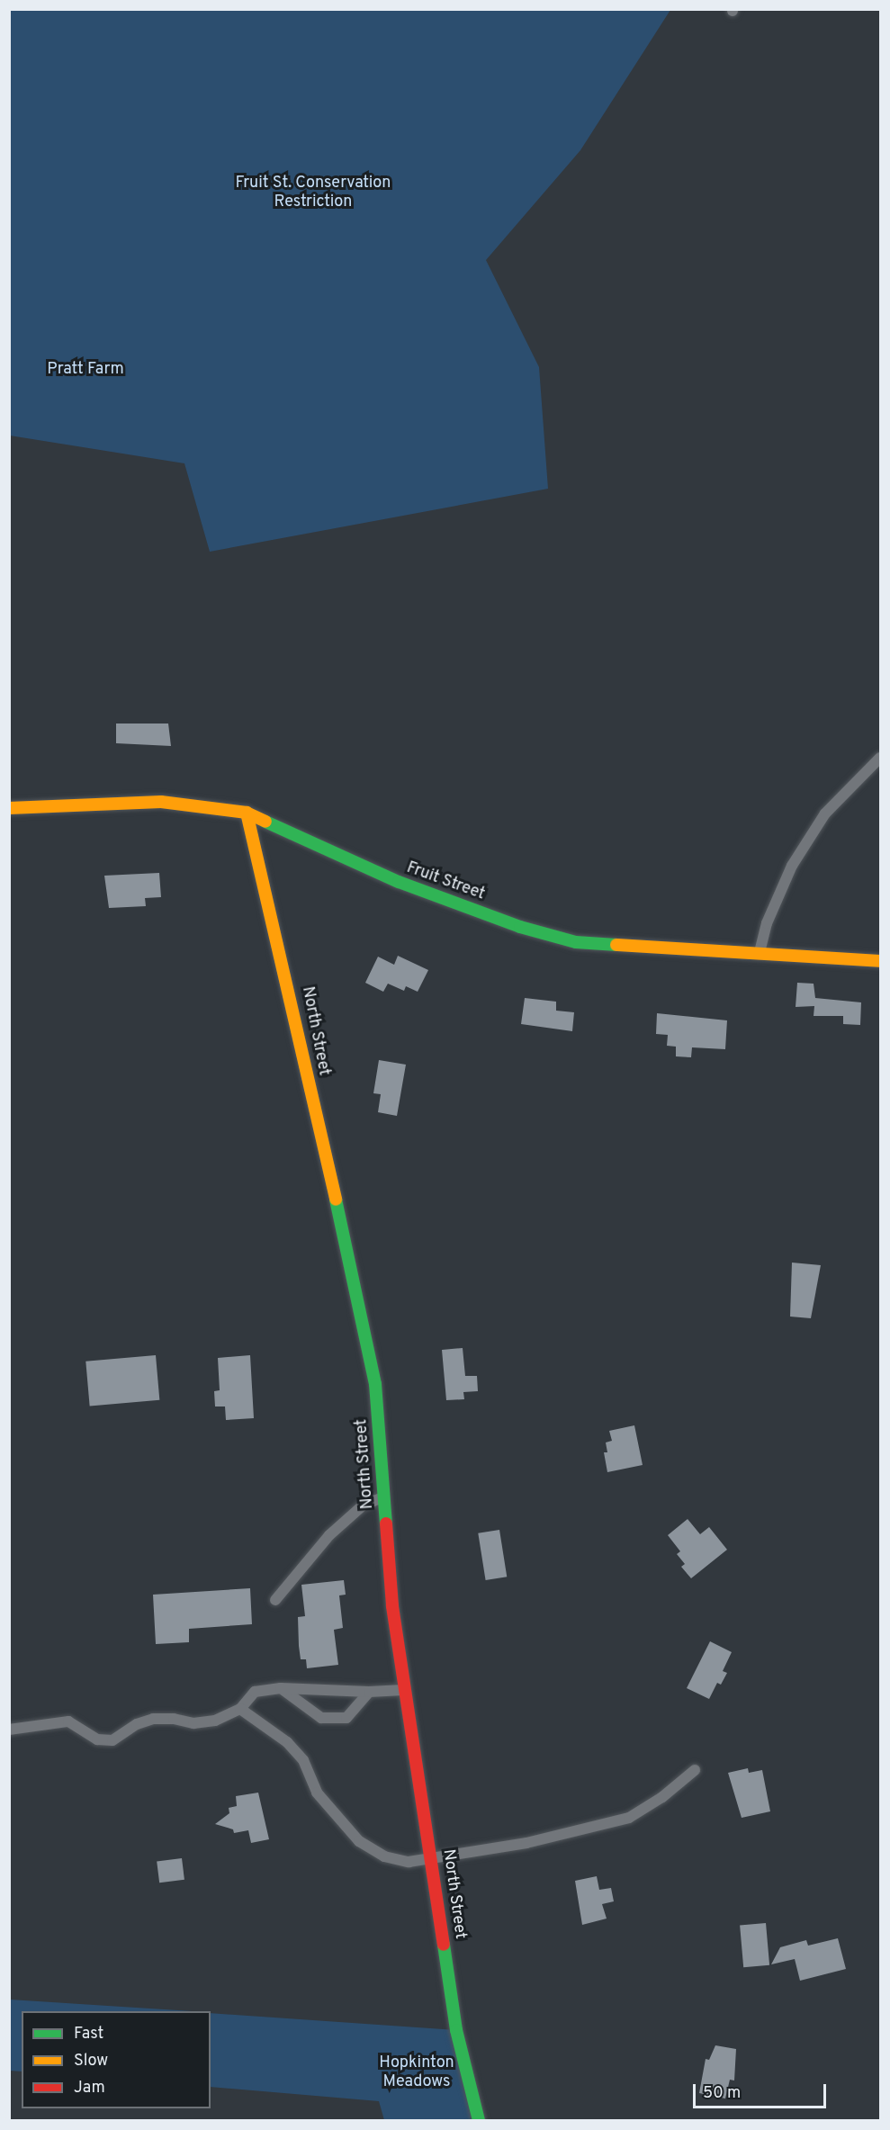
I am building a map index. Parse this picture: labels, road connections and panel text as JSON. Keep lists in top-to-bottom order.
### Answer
{
  "streets": {
    "street": ["Fruit Street", "North Street"]
  },
  "crossings": [
    ["Fruit Street", "North Street"]
  ],
  "parks": ["Fruit St. Conservation Restriction", "Pratt Farm", "Hopkinton Meadows"],
  "legend": ["Fast", "Slow", "Jam"],
  "scale_bar": "50 m"
}
